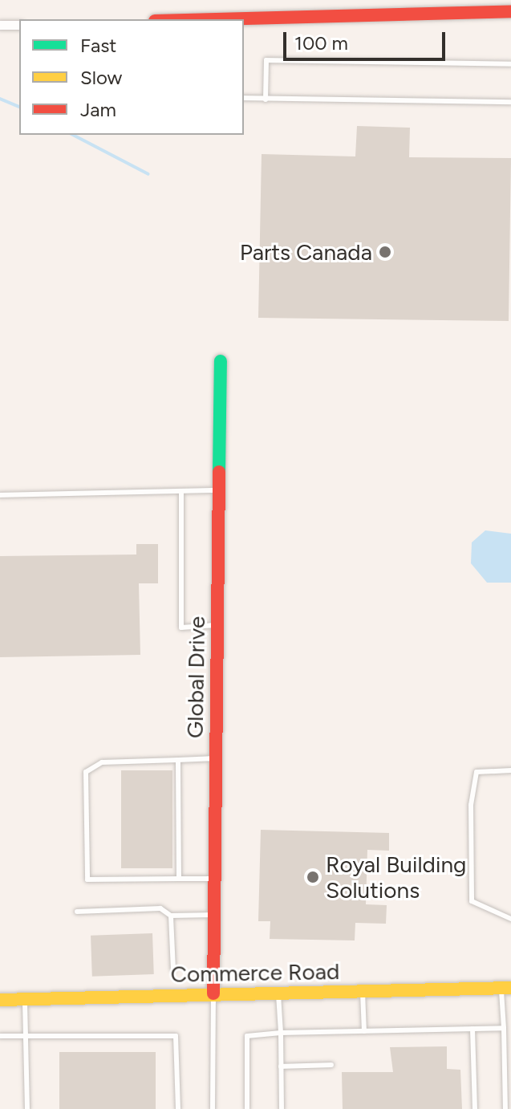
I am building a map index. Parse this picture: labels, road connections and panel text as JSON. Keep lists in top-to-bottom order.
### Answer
{
  "streets": {
    "street": ["Global Drive", "Commerce Road"]
  },
  "crossings": [
    ["Global Drive", "Commerce Road"]
  ],
  "places": ["Parts Canada", "Royal Building Solutions"],
  "legend": ["Fast", "Slow", "Jam"],
  "scale_bar": "100 m"
}
